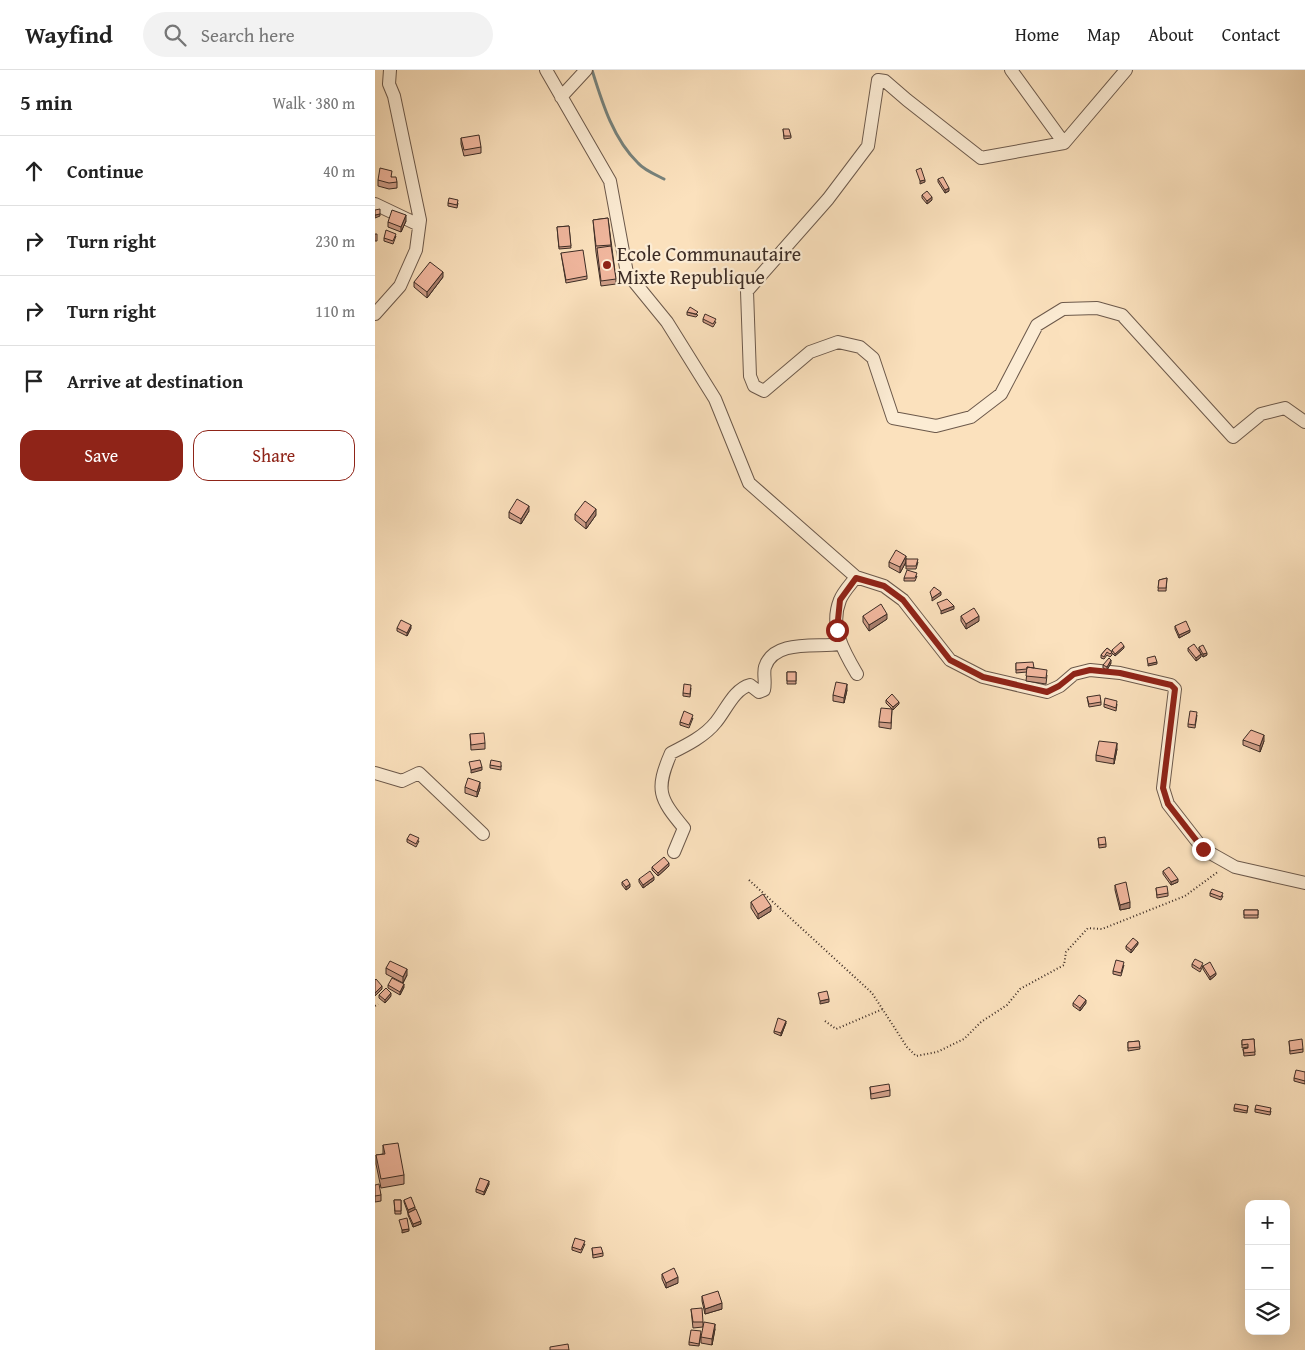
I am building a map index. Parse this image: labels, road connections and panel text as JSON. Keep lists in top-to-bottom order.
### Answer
{
  "places": ["Ecole Communautaire Mixte Republique"],
  "page": {
    "header": "Wayfind",
    "search": "Search here",
    "nav": [
      "Home",
      "Map",
      "About",
      "Contact"
    ],
    "heading": ["5 min", "Walk · 380 m"],
    "list": [
      ["Continue", "40 m"],
      ["Turn right", "230 m"],
      ["Turn right", "110 m"],
      "Arrive at destination"
    ],
    "buttons": ["Save", "Share"],
    "map_buttons": ["+", "−"]
  }
}
